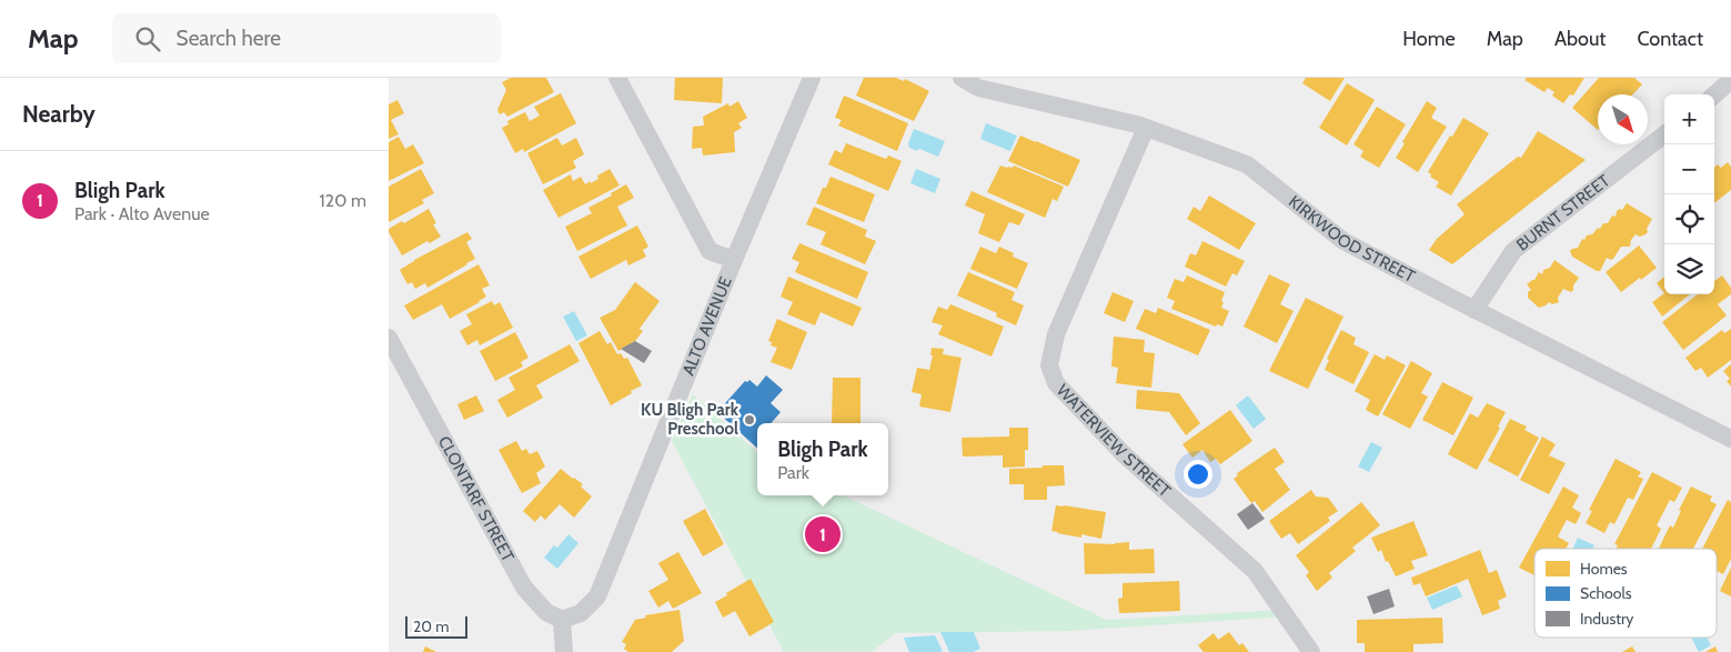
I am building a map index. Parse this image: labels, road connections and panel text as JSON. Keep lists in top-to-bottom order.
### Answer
{
  "streets": {
    "street": [
      "BURNT STREET",
      "KIRKWOOD STREET",
      "ALTO AVENUE",
      "WATERVIEW STREET",
      "CLONTARF STREET"
    ]
  },
  "crossings": [
    ["BURNT STREET", "KIRKWOOD STREET"],
    ["KIRKWOOD STREET", "WATERVIEW STREET"],
    ["ALTO AVENUE", "CLONTARF STREET"]
  ],
  "places": ["KU Bligh Park Preschool"],
  "legend": ["Homes", "Schools", "Industry"],
  "scale_bar": "20 m",
  "north": "bottom right",
  "page": {
    "header": "Map",
    "search": "Search here",
    "nav": [
      "Home",
      "Map",
      "About",
      "Contact"
    ],
    "heading": "Nearby",
    "map_buttons": ["+", "−"],
    "list": [
      {
        "mark": "1",
        "name": "Bligh Park",
        "note": "Park · Alto Avenue",
        "value": "120 m"
      }
    ],
    "popup": ["Bligh Park", "Park"],
    "pins": "1",
    "scale": "20 m"
  }
}
